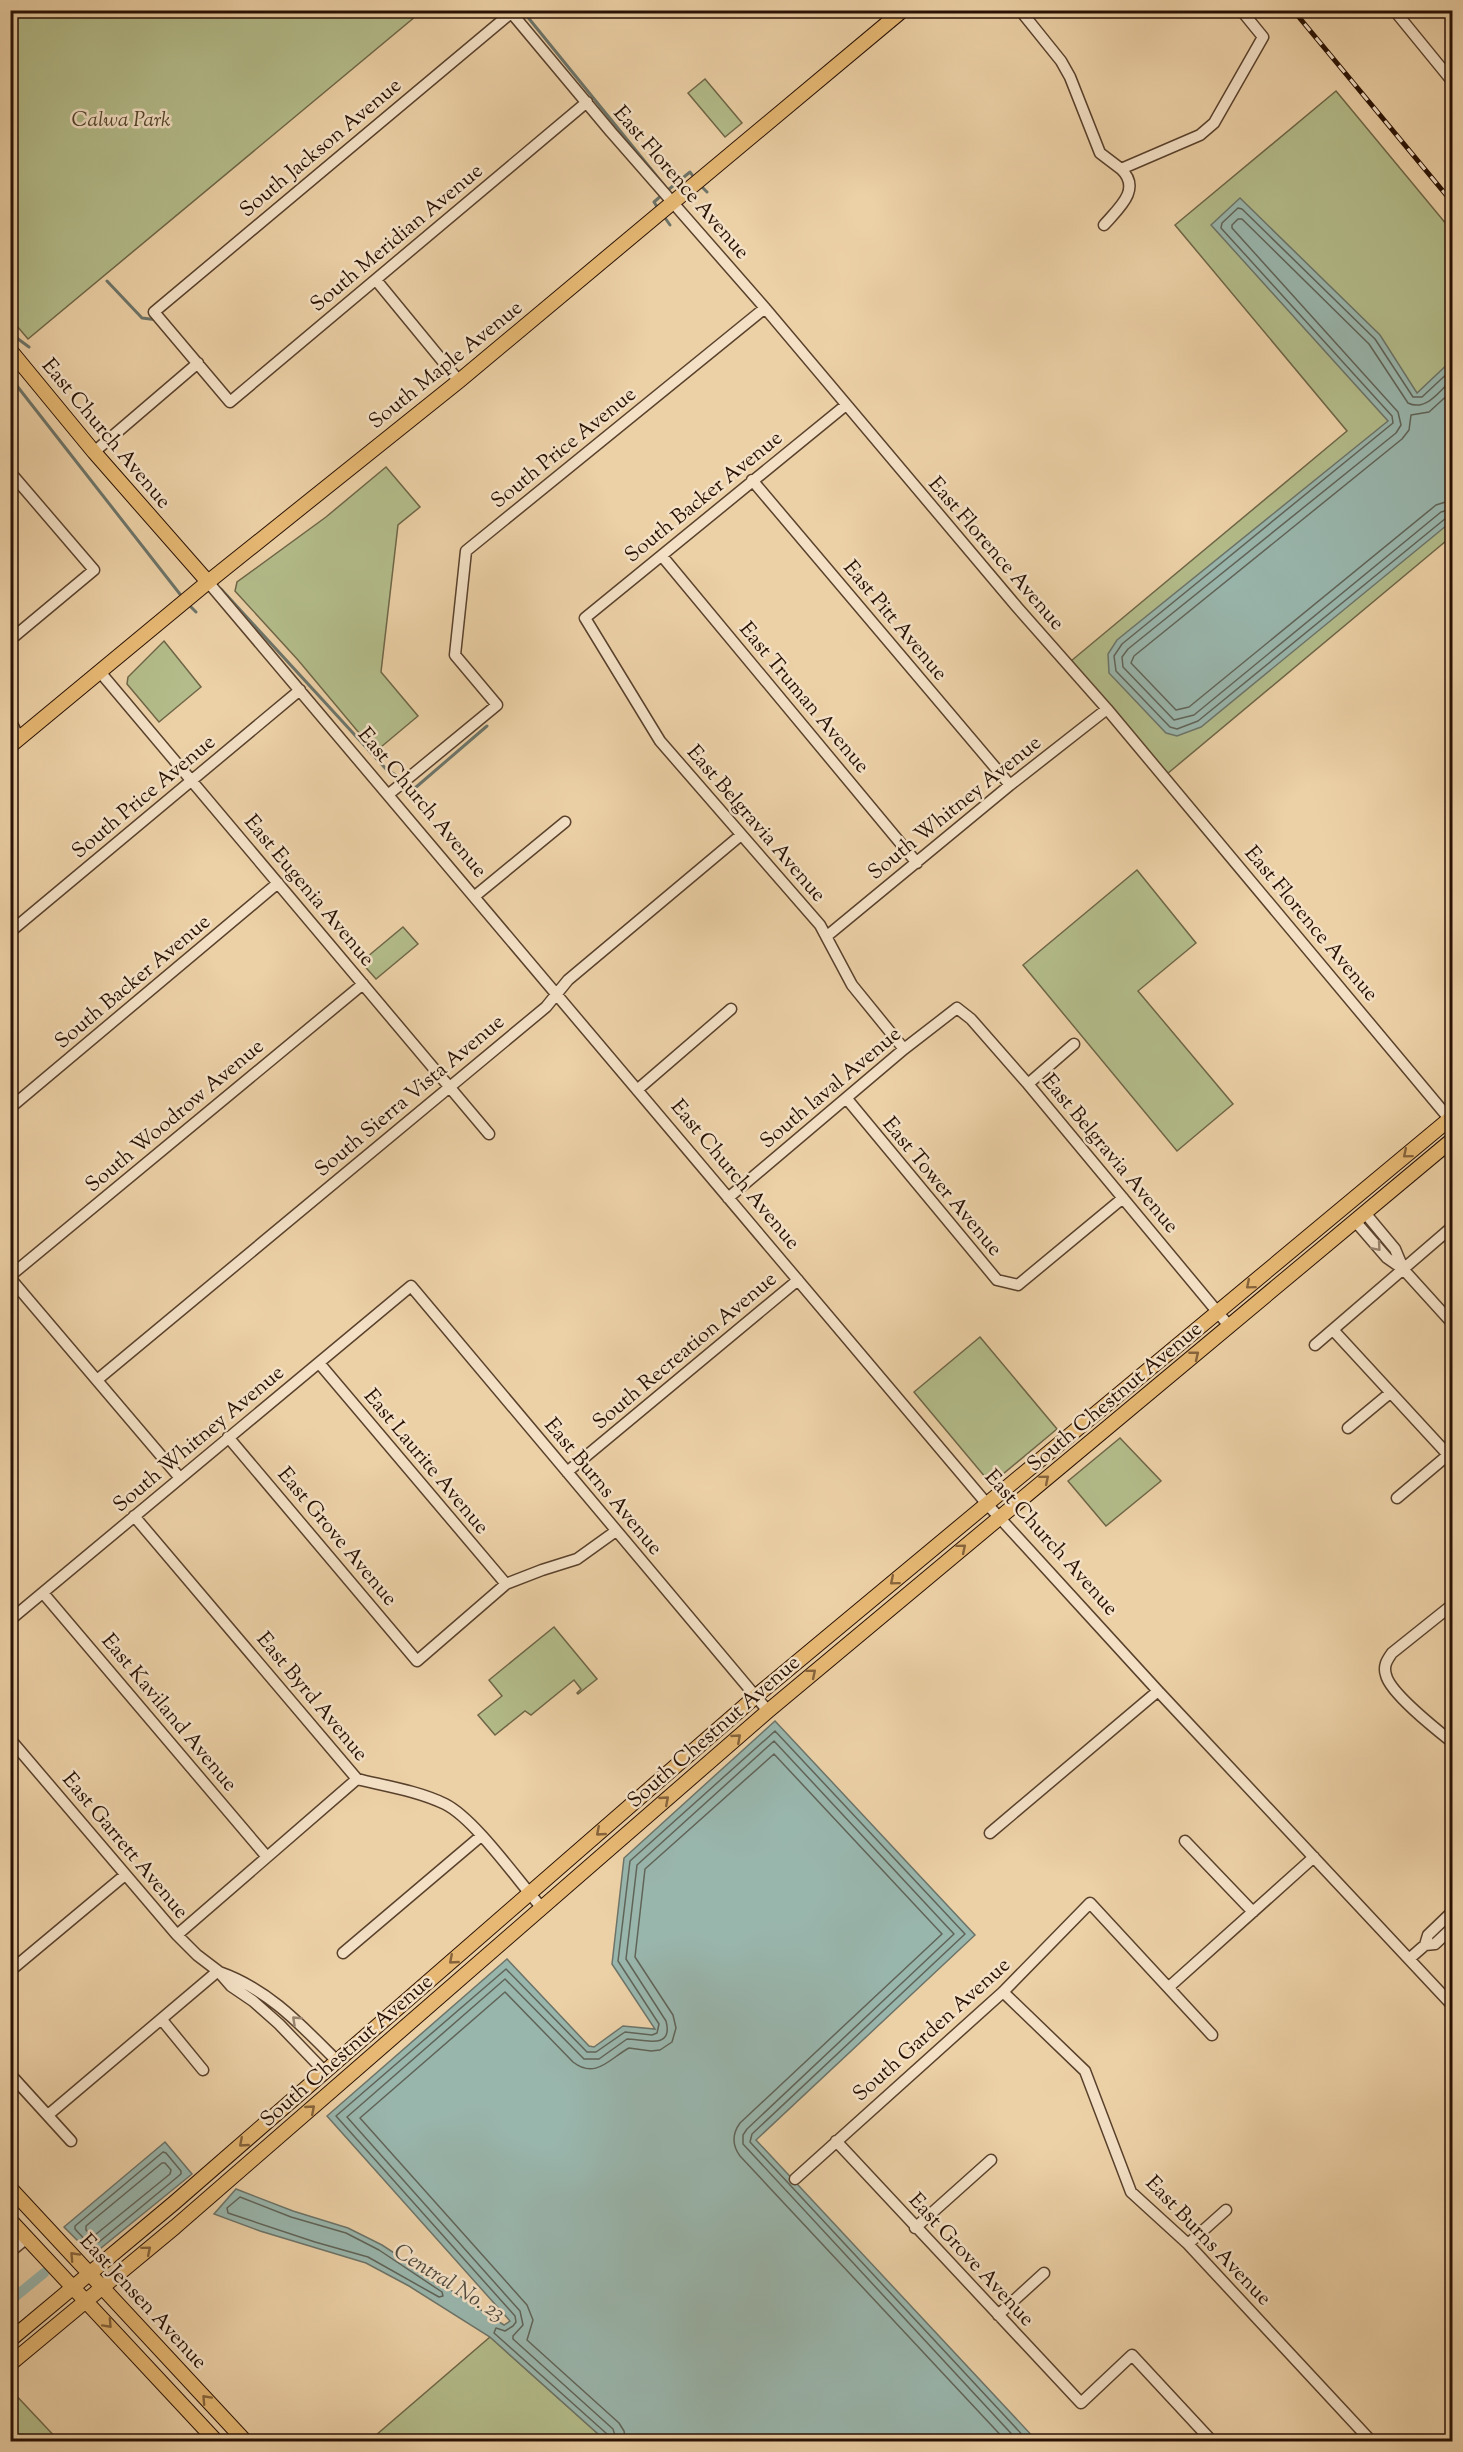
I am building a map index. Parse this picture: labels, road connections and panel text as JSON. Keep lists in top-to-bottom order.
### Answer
{
  "streets": {
    "main road": [
      "South Maple Avenue",
      "East Church Avenue",
      "South Chestnut Avenue",
      "East Jensen Avenue"
    ],
    "street": [
      "South Jackson Avenue",
      "East Florence Avenue",
      "South Meridian Avenue",
      "South Price Avenue",
      "South Backer Avenue",
      "East Pitt Avenue",
      "East Truman Avenue",
      "South Whitney Avenue",
      "East Belgravia Avenue",
      "East Eugenia Avenue",
      "South laval Avenue",
      "South Sierra Vista Avenue",
      "South Woodrow Avenue",
      "East Tower Avenue",
      "South Recreation Avenue",
      "East Laurite Avenue",
      "East Burns Avenue",
      "East Grove Avenue",
      "East Byrd Avenue",
      "East Kaviland Avenue",
      "East Garrett Avenue",
      "South Garden Avenue"
    ]
  },
  "crossings": [
    ["South Jackson Avenue", "East Florence Avenue"],
    ["South Jackson Avenue", "South Meridian Avenue"],
    ["East Florence Avenue", "South Meridian Avenue"],
    ["East Florence Avenue", "South Maple Avenue"],
    ["East Florence Avenue", "South Price Avenue"],
    ["East Florence Avenue", "South Backer Avenue"],
    ["East Florence Avenue", "South Whitney Avenue"],
    ["East Florence Avenue", "South Chestnut Avenue"],
    ["South Maple Avenue", "East Church Avenue"],
    ["South Maple Avenue", "East Eugenia Avenue"],
    ["East Church Avenue", "South Price Avenue"],
    ["East Church Avenue", "South laval Avenue"],
    ["East Church Avenue", "South Sierra Vista Avenue"],
    ["East Church Avenue", "South Recreation Avenue"],
    ["East Church Avenue", "South Chestnut Avenue"],
    ["South Price Avenue", "East Eugenia Avenue"],
    ["South Backer Avenue", "East Pitt Avenue"],
    ["South Backer Avenue", "East Truman Avenue"],
    ["South Backer Avenue", "East Belgravia Avenue"],
    ["South Backer Avenue", "East Eugenia Avenue"],
    ["East Pitt Avenue", "South Whitney Avenue"],
    ["East Truman Avenue", "South Whitney Avenue"],
    ["South Whitney Avenue", "East Belgravia Avenue"],
    ["South Whitney Avenue", "East Laurite Avenue"],
    ["South Whitney Avenue", "East Burns Avenue"],
    ["South Whitney Avenue", "East Grove Avenue"],
    ["South Whitney Avenue", "East Byrd Avenue"],
    ["South Whitney Avenue", "East Kaviland Avenue"],
    ["East Belgravia Avenue", "South laval Avenue"],
    ["East Belgravia Avenue", "South Sierra Vista Avenue"],
    ["East Belgravia Avenue", "East Tower Avenue"],
    ["East Belgravia Avenue", "South Chestnut Avenue"],
    ["East Eugenia Avenue", "South Sierra Vista Avenue"],
    ["East Eugenia Avenue", "South Woodrow Avenue"],
    ["South laval Avenue", "East Tower Avenue"],
    ["South Recreation Avenue", "East Burns Avenue"],
    ["South Chestnut Avenue", "East Burns Avenue"],
    ["South Chestnut Avenue", "East Byrd Avenue"],
    ["South Chestnut Avenue", "East Garrett Avenue"],
    ["South Chestnut Avenue", "East Jensen Avenue"],
    ["East Laurite Avenue", "East Grove Avenue"],
    ["East Burns Avenue", "South Garden Avenue"],
    ["East Grove Avenue", "South Garden Avenue"]
  ],
  "water": ["Central No. 23"],
  "parks": ["Calwa Park"]
}
